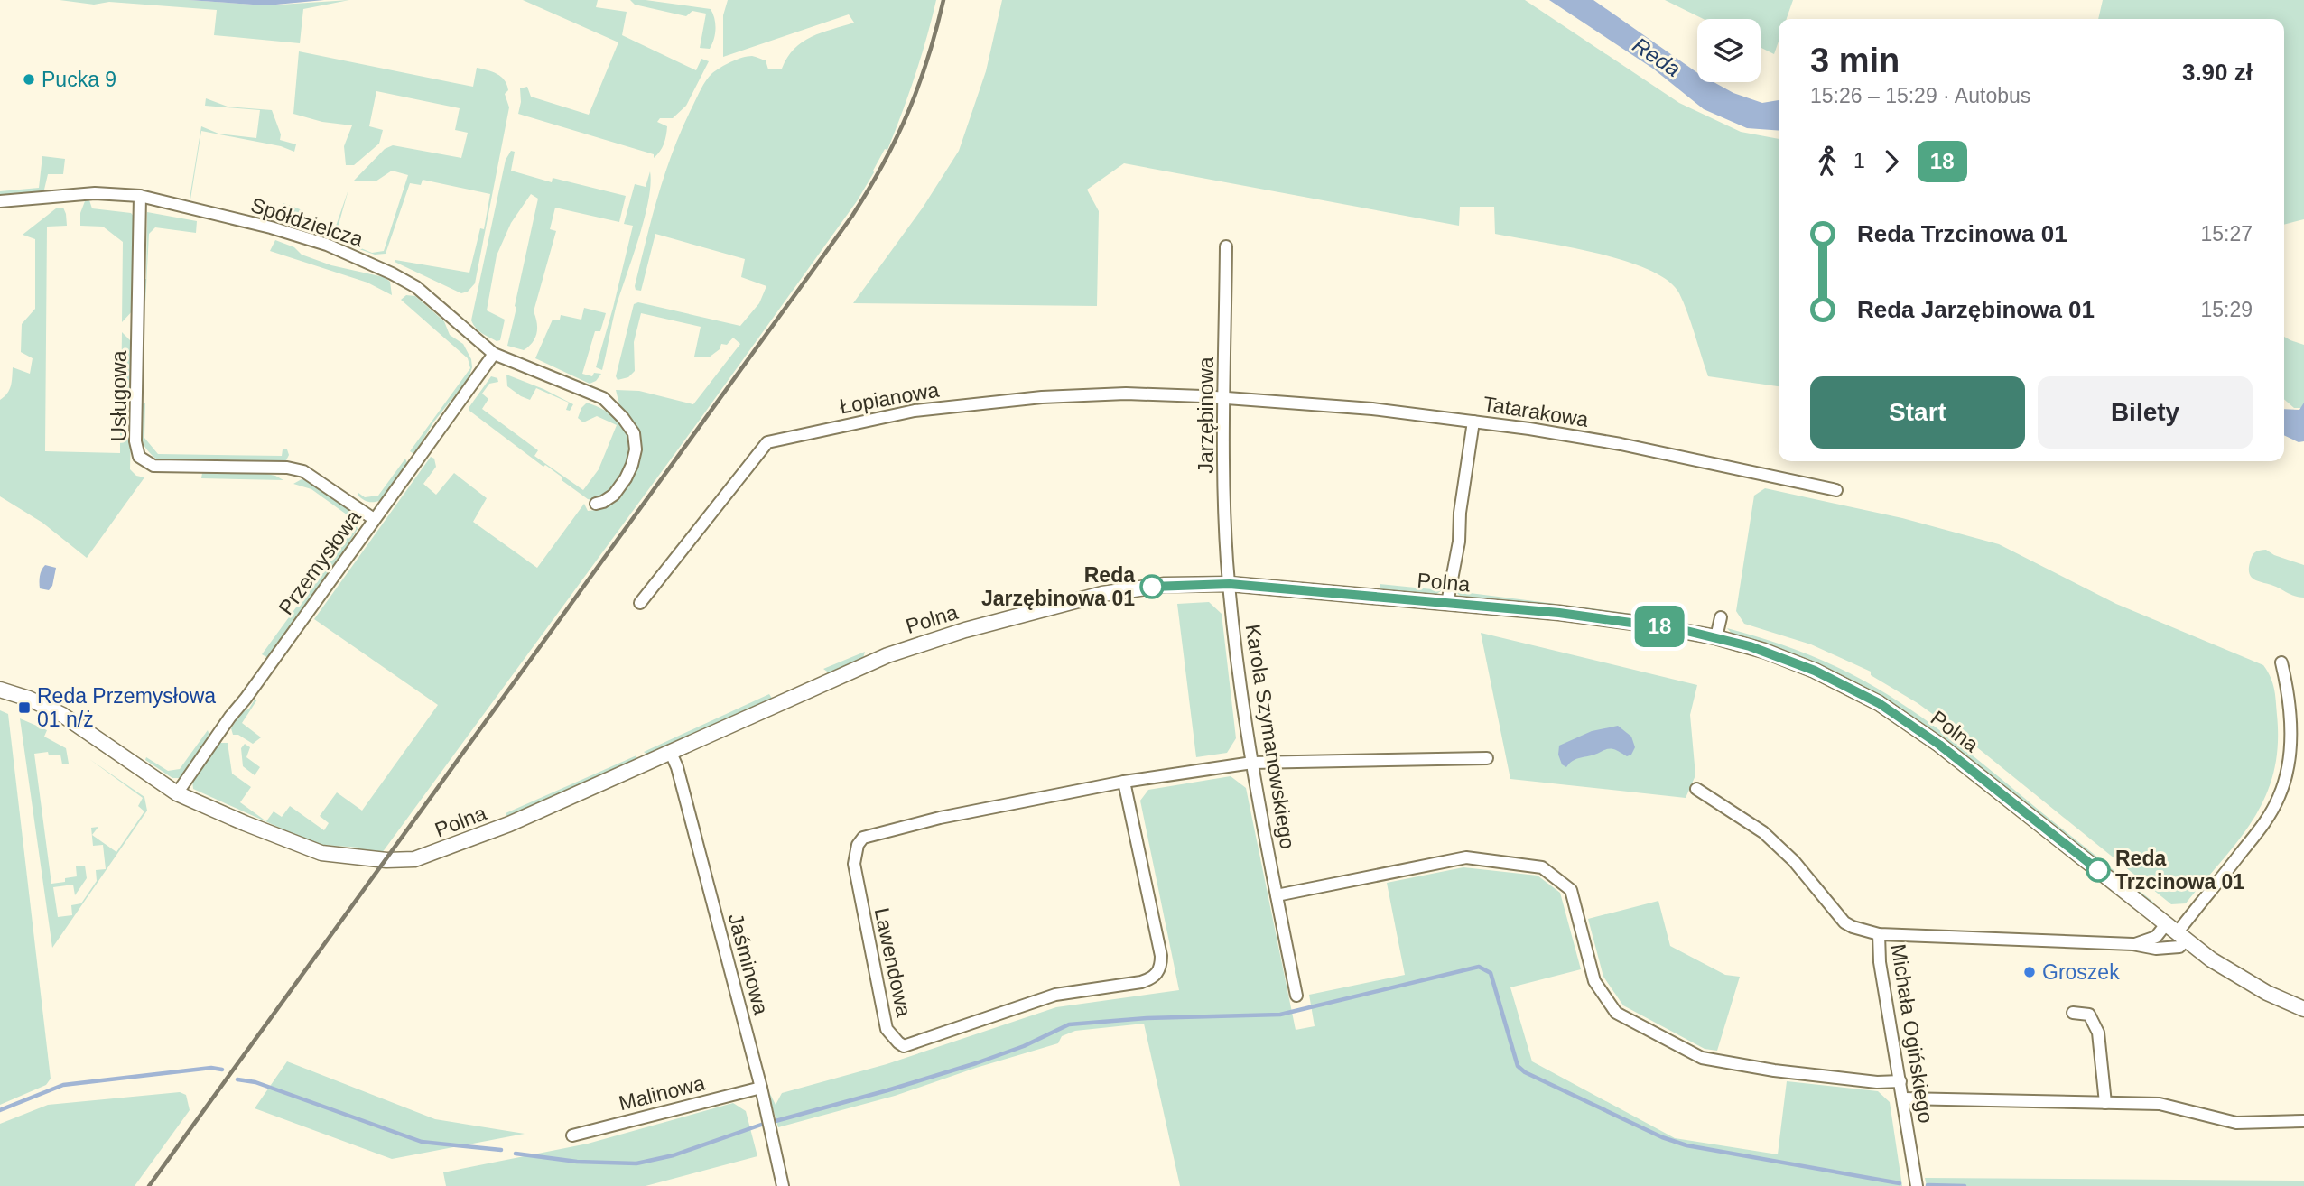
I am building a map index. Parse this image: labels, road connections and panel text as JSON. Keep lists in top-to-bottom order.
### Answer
{
  "streets": {
    "street": [
      "Spółdzielcza",
      "Usługowa",
      "Łopianowa",
      "Tatarakowa",
      "Jarzębinowa",
      "Przemysłowa",
      "Polna",
      "Karola Szymanowskiego",
      "Lawendowa",
      "Jaśminowa",
      "Michała Ogińskiego",
      "Malinowa"
    ]
  },
  "crossings": [
    ["Spółdzielcza", "Usługowa"],
    ["Spółdzielcza", "Przemysłowa"],
    ["Usługowa", "Przemysłowa"],
    ["Łopianowa", "Tatarakowa"],
    ["Łopianowa", "Jarzębinowa"],
    ["Tatarakowa", "Jarzębinowa"],
    ["Jarzębinowa", "Polna"],
    ["Jarzębinowa", "Karola Szymanowskiego"],
    ["Przemysłowa", "Polna"],
    ["Polna", "Karola Szymanowskiego"],
    ["Polna", "Jaśminowa"],
    ["Karola Szymanowskiego", "Lawendowa"],
    ["Jaśminowa", "Malinowa"]
  ],
  "water": ["Reda"],
  "places": {
    "other": [
      "Pucka 9",
      "Reda Jarzębinowa 01",
      "Reda Trzcinowa 01",
      "Groszek"
    ],
    "transit": ["Reda Przemysłowa 01 n/ż"]
  },
  "lines": ["bus line 18"],
  "page": {
    "on_map": "18",
    "heading": ["3 min", "15:26 – 15:29 · Autobus", "3.90 zł"],
    "legs": ["1", "18"],
    "list": [
      {
        "name": "Reda Trzcinowa 01",
        "value": "15:27"
      },
      {
        "name": "Reda Jarzębinowa 01",
        "value": "15:29"
      }
    ],
    "buttons": ["Start", "Bilety"]
  }
}
